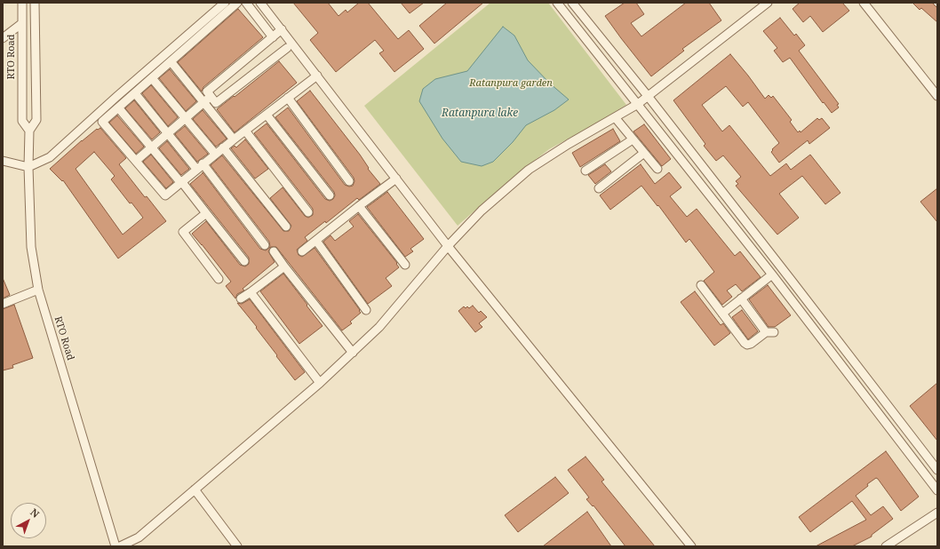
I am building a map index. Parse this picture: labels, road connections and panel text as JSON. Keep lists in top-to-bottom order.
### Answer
{
  "streets": {
    "street": ["RTO Road"]
  },
  "water": ["Ratanpura lake"],
  "parks": ["Ratanpura garden"],
  "north": "top right"
}
